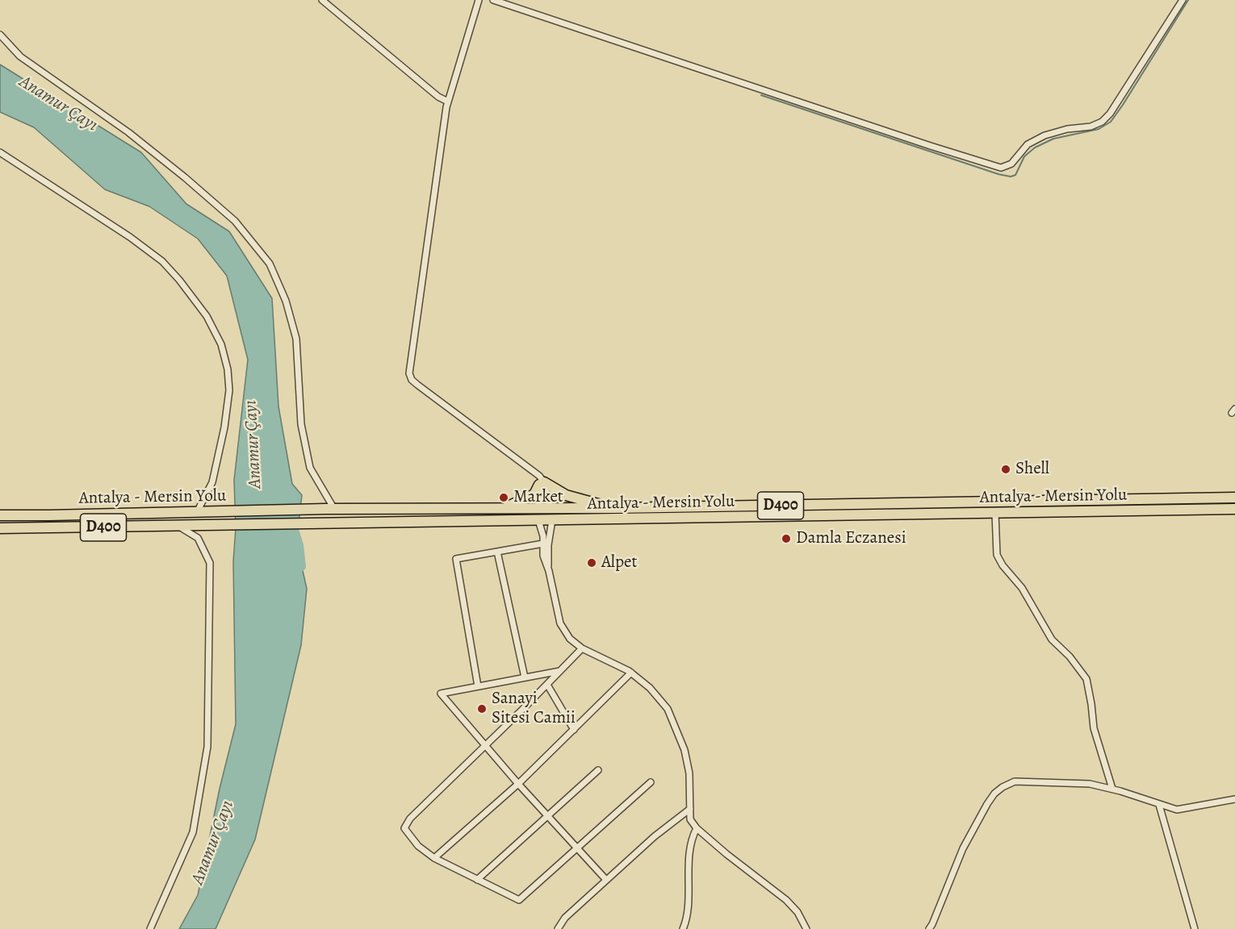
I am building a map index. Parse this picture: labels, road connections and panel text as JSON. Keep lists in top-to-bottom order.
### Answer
{
  "streets": {
    "highway": ["Antalya - Mersin Yolu", "D400"]
  },
  "water": ["Anamur Çayı"],
  "places": [
    "Shell",
    "Market",
    "Damla Eczanesi",
    "Alpet",
    "Sanayi Sitesi Camii"
  ]
}
